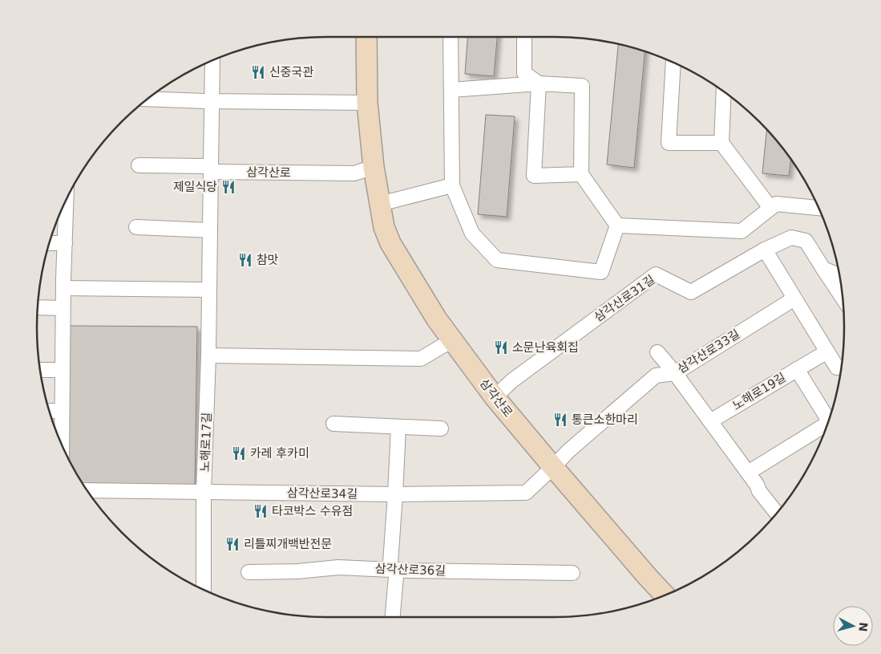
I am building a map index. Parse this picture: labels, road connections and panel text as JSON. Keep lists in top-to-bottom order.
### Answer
{
  "streets": {
    "street": [
      "삼각산로",
      "삼각산로31길",
      "삼각산로33길",
      "노해로19길",
      "노해로17길",
      "삼각산로34길",
      "삼각산로36길"
    ]
  },
  "crossings": [
    ["삼각산로", "삼각산로31길"],
    ["삼각산로", "삼각산로33길"],
    ["삼각산로", "노해로17길"],
    ["삼각산로", "삼각산로34길"],
    ["삼각산로33길", "삼각산로34길"],
    ["노해로17길", "삼각산로34길"]
  ],
  "places": {
    "restaurant": [
      "신중국관",
      "제일식당",
      "참맛",
      "소문난육회집",
      "통큰소한마리",
      "카레 후카미",
      "타코박스 수유점",
      "리틀찌개백반전문"
    ]
  },
  "north": "right"
}
